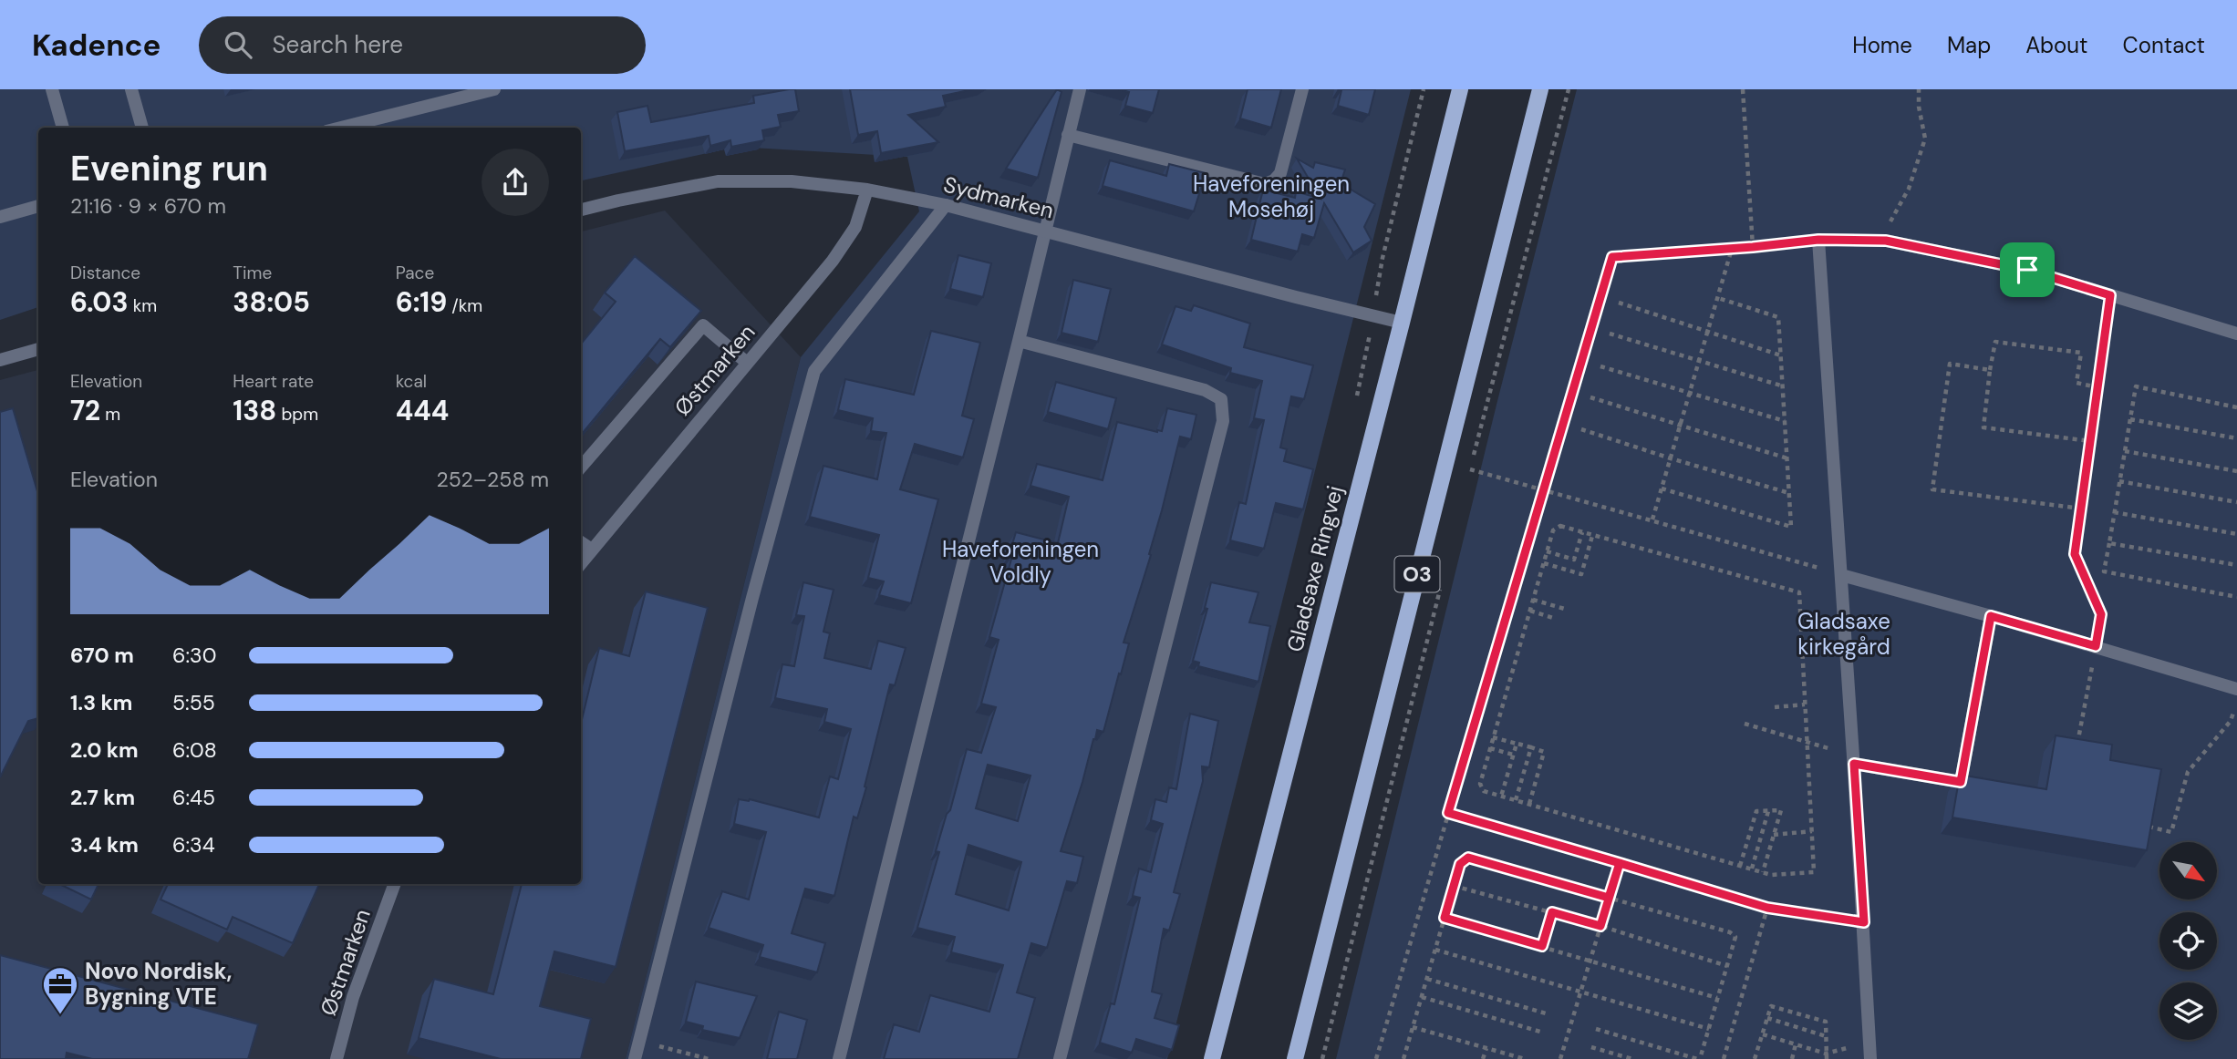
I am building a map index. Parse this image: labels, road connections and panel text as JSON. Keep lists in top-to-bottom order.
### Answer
{
  "streets": {
    "main road": ["Gladsaxe Ringvej", "O3"],
    "street": ["Sydmarken", "Østmarken"]
  },
  "crossings": [
    ["Sydmarken", "Østmarken"],
    ["Sydmarken", "Gladsaxe Ringvej"]
  ],
  "parks": ["Haveforeningen Mosehøj", "Haveforeningen Voldly", "Gladsaxe kirkegård"],
  "places": {
    "office": ["Novo Nordisk, Bygning VTE"]
  },
  "north": "bottom right",
  "page": {
    "header": "Kadence",
    "search": "Search here",
    "nav": [
      "Home",
      "Map",
      "About",
      "Contact"
    ],
    "heading": ["Evening run", "21:16 · 9 × 670 m"],
    "stats": [
      ["Distance", "6.03 km"],
      ["Time", "38:05"],
      ["Pace", "6:19 /km"],
      ["Elevation", "72 m"],
      ["Heart rate", "138 bpm"],
      ["kcal", "444"]
    ],
    "chart": ["Elevation", "252–258 m"],
    "list": [
      {
        "name": "670 m",
        "note": "6:30"
      },
      {
        "name": "1.3 km",
        "note": "5:55"
      },
      {
        "name": "2.0 km",
        "note": "6:08"
      },
      {
        "name": "2.7 km",
        "note": "6:45"
      },
      {
        "name": "3.4 km",
        "note": "6:34"
      }
    ]
  }
}
